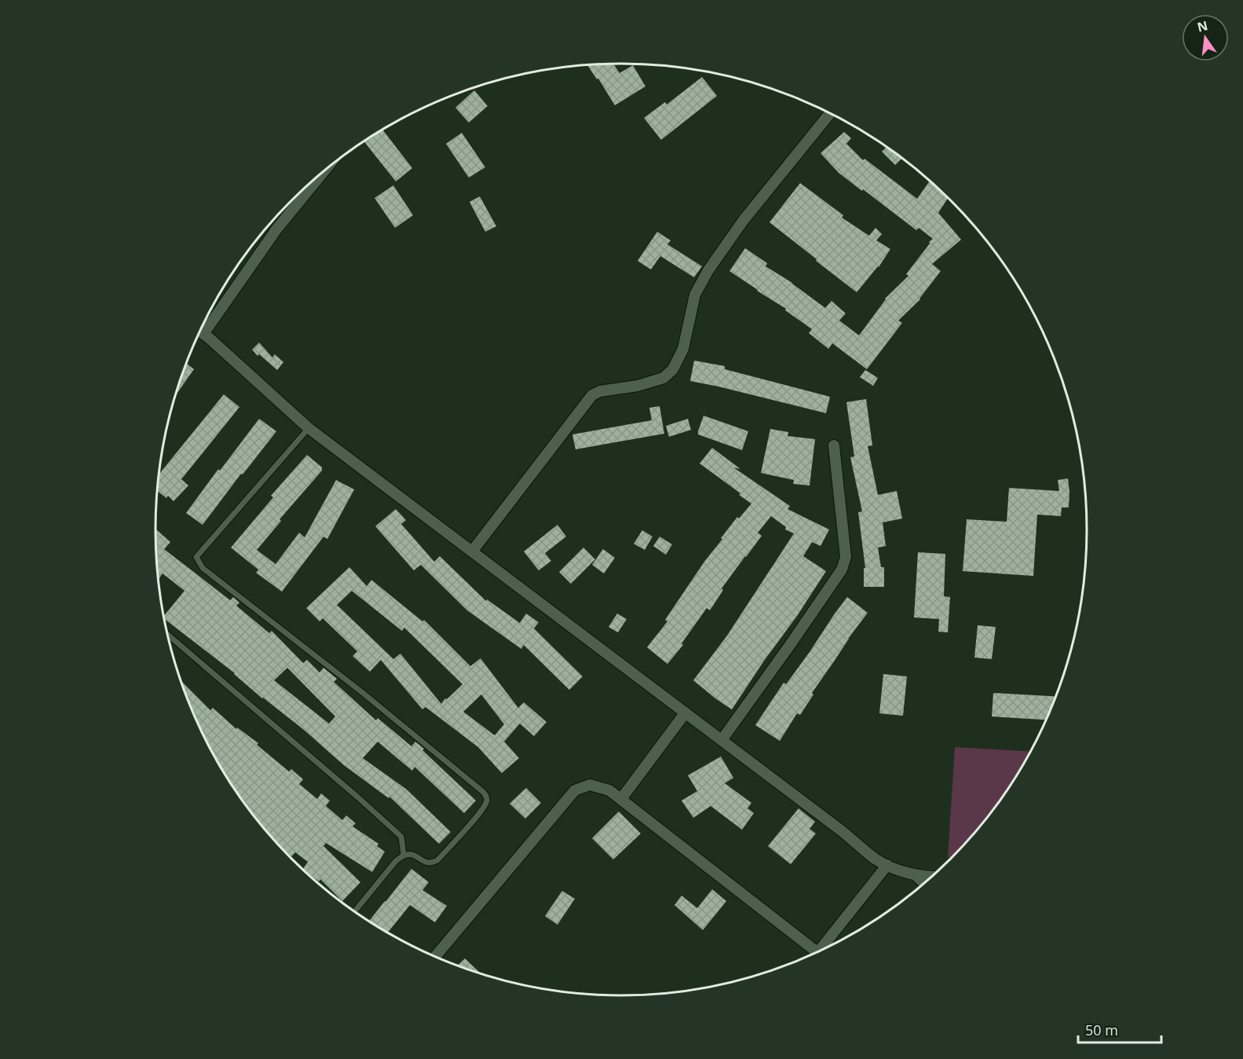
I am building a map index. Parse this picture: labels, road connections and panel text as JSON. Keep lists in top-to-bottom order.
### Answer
{
  "scale_bar": "50 m",
  "north": "top"
}
